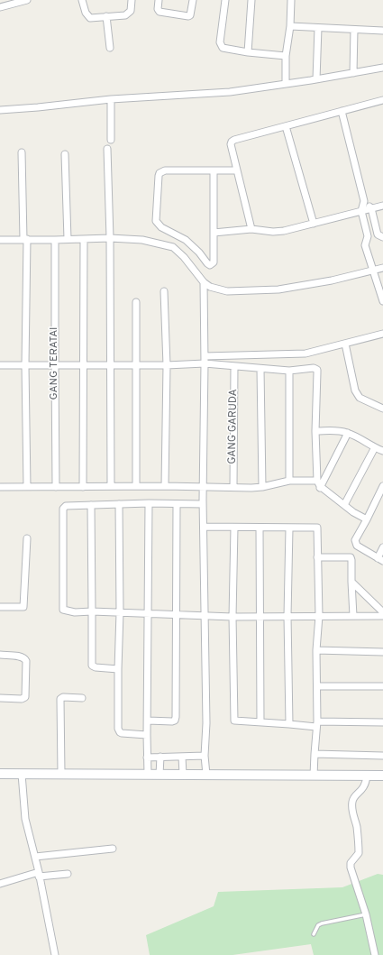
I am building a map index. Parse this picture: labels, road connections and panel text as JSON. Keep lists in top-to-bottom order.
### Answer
{
  "streets": {
    "street": ["GANG TERATAI", "GANG GARUDA"]
  }
}
